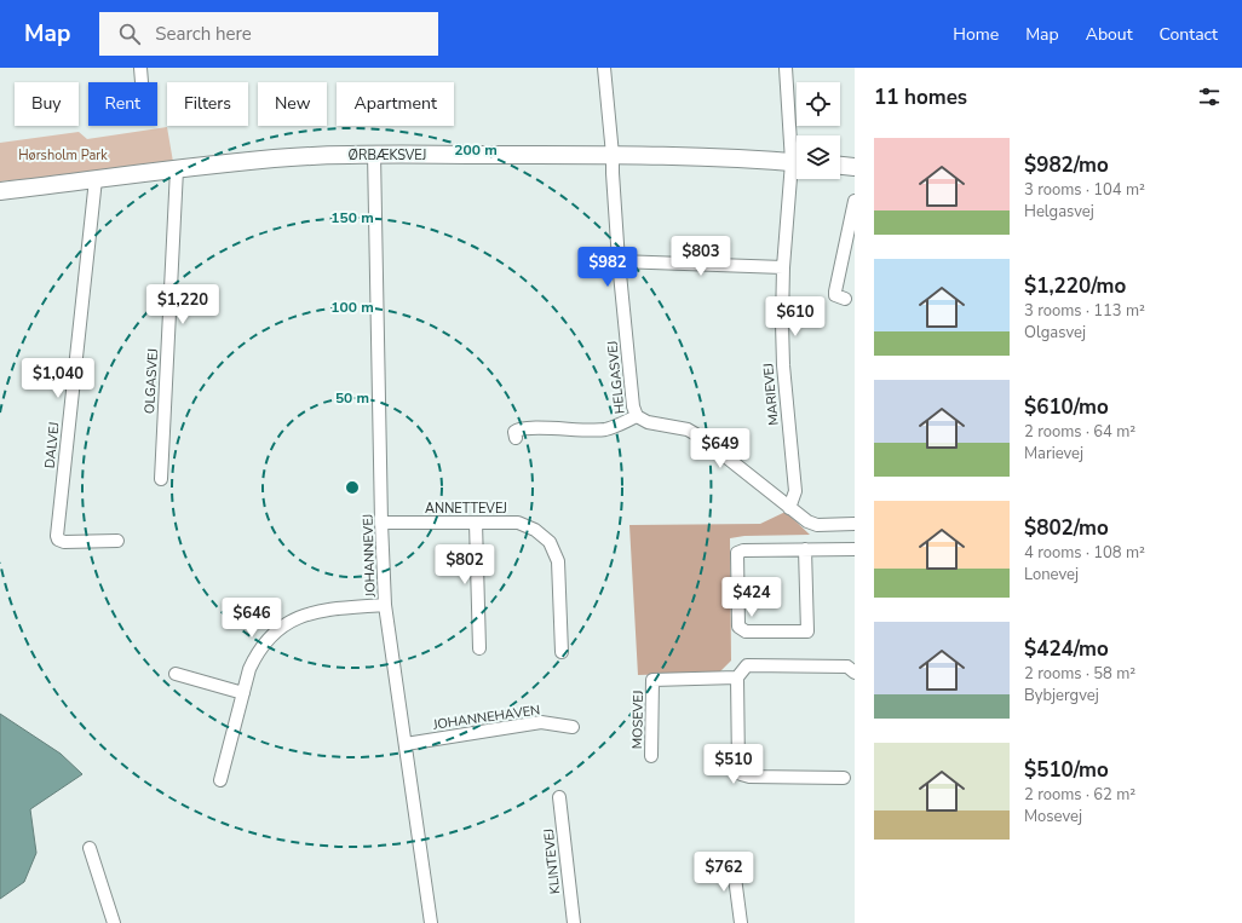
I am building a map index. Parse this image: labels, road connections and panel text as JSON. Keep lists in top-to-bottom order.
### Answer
{
  "streets": {
    "street": [
      "ØRBÆKSVEJ",
      "HELGASVEJ",
      "OLGASVEJ",
      "MARIEVEJ",
      "DALVEJ",
      "ANNETTEVEJ",
      "JOHANNEVEJ",
      "JOHANNEHAVEN",
      "MOSEVEJ",
      "KLINTEVEJ"
    ]
  },
  "crossings": [
    ["ØRBÆKSVEJ", "HELGASVEJ"],
    ["ØRBÆKSVEJ", "OLGASVEJ"],
    ["ØRBÆKSVEJ", "DALVEJ"],
    ["ØRBÆKSVEJ", "JOHANNEVEJ"],
    ["ANNETTEVEJ", "JOHANNEVEJ"],
    ["JOHANNEVEJ", "JOHANNEHAVEN"]
  ],
  "parks": ["Hørsholm Park"],
  "page": {
    "header": "Map",
    "search": "Search here",
    "nav": [
      "Home",
      "Map",
      "About",
      "Contact"
    ],
    "heading": "11 homes",
    "chip": [
      "Buy",
      "Rent",
      "Filters",
      "New",
      "Apartment"
    ],
    "list": [
      {
        "name": "$982/mo",
        "note": "3 rooms · 104 m² · Helgasvej"
      },
      {
        "name": "$1,220/mo",
        "note": "3 rooms · 113 m² · Olgasvej"
      },
      {
        "name": "$610/mo",
        "note": "2 rooms · 64 m² · Marievej"
      },
      {
        "name": "$802/mo",
        "note": "4 rooms · 108 m² · Lonevej"
      },
      {
        "name": "$424/mo",
        "note": "2 rooms · 58 m² · Bybjergvej"
      },
      {
        "name": "$510/mo",
        "note": "2 rooms · 62 m² · Mosevej"
      }
    ],
    "price": [
      "$803",
      "$982",
      "$1,220",
      "$610",
      "$1,040",
      "$649",
      "$802",
      "$424",
      "$646",
      "$510",
      "$762"
    ]
  },
  "rings": [
    "200 m",
    "150 m",
    "100 m",
    "50 m"
  ]
}
